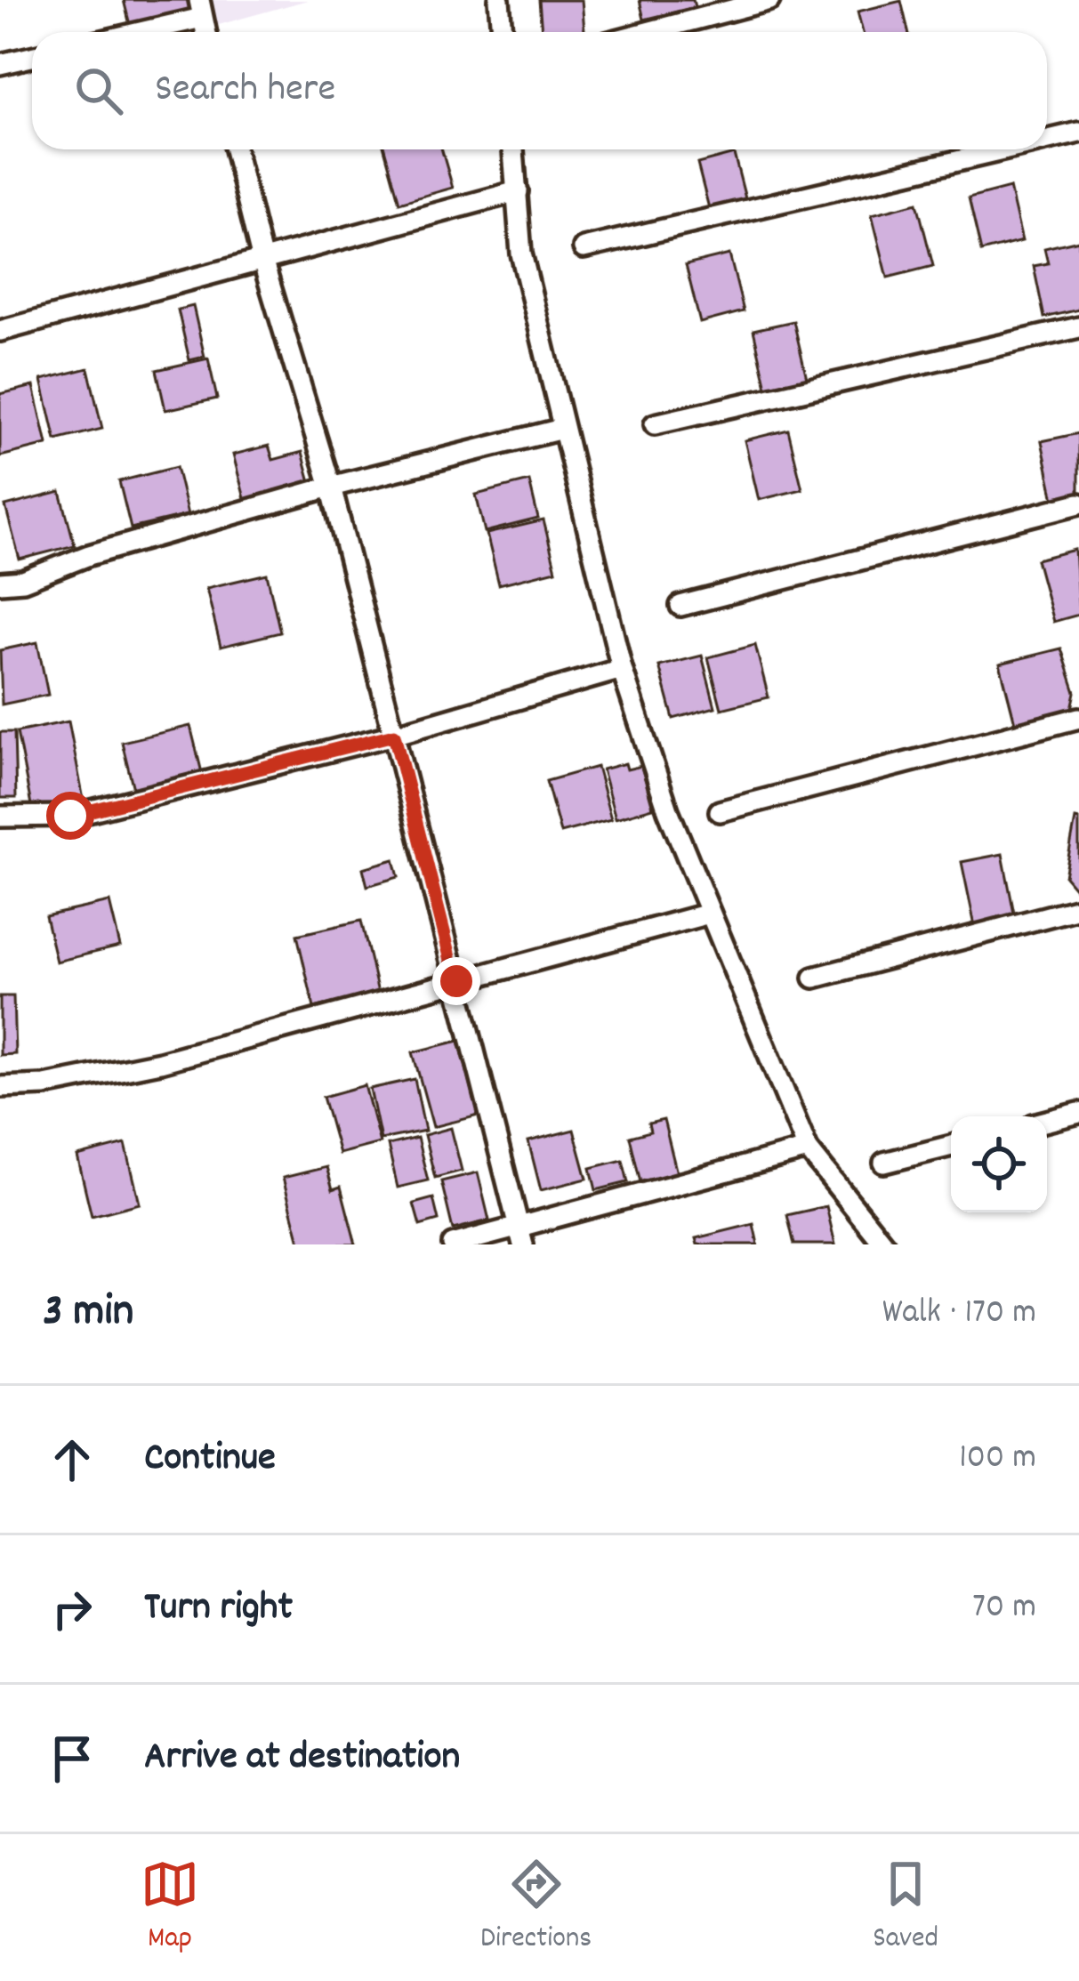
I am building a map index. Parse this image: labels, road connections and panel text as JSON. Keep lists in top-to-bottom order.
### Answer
{
  "page": {
    "search": "Search here",
    "heading": ["3 min", "Walk · 170 m"],
    "list": [
      ["Continue", "100 m"],
      ["Turn right", "70 m"],
      "Arrive at destination"
    ],
    "nav": ["Map", "Directions", "Saved"]
  }
}
